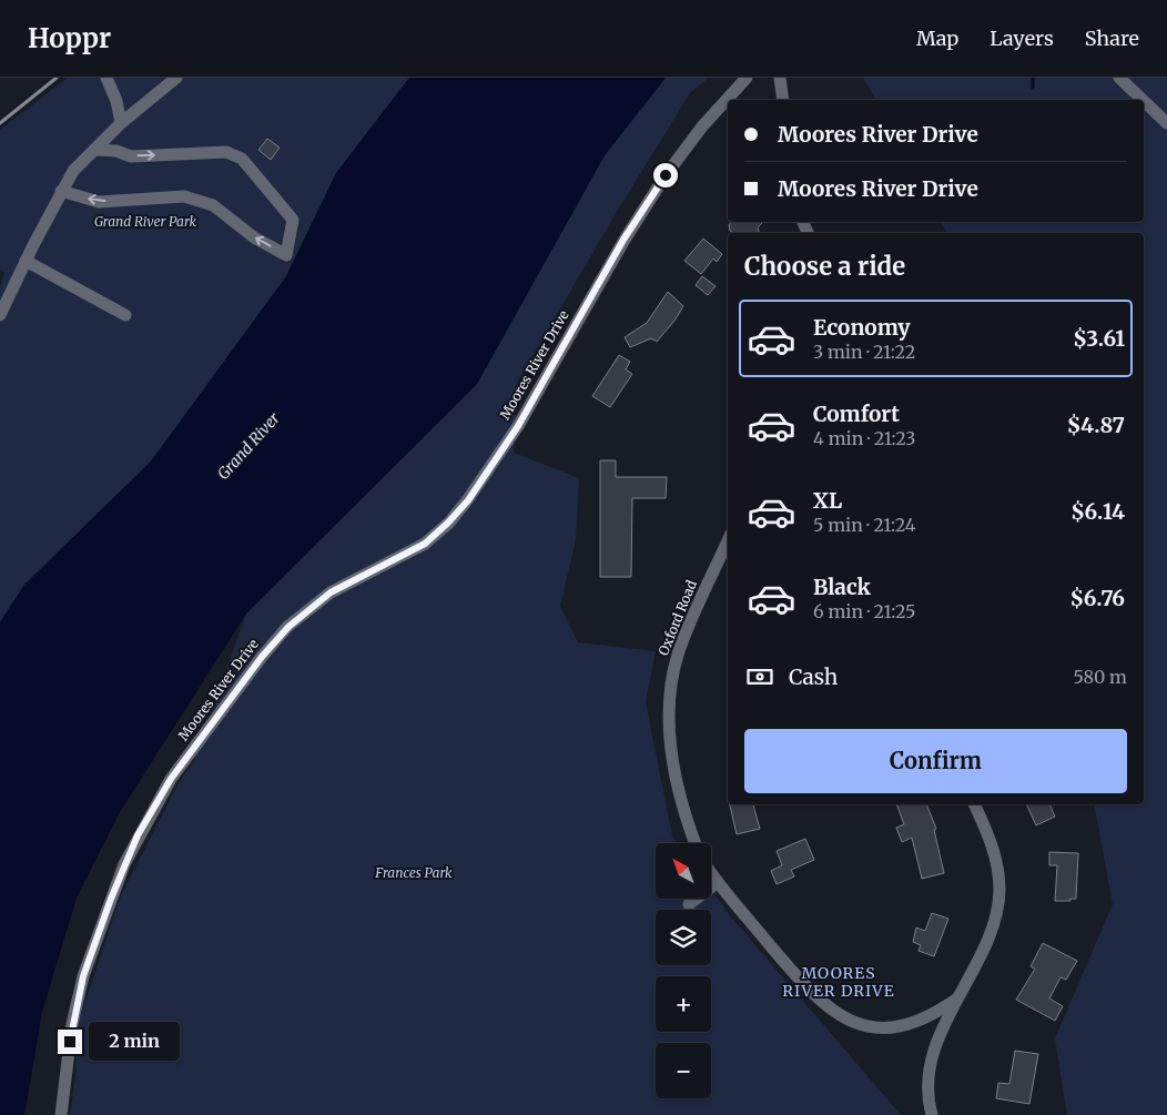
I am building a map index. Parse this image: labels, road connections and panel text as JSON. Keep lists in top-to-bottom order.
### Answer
{
  "streets": {
    "street": ["Moores River Drive", "Oxford Road"]
  },
  "districts": ["MOORES RIVER DRIVE"],
  "water": ["Grand River"],
  "parks": ["Grand River Park", "Frances Park"],
  "north": "top left",
  "page": {
    "header": "Hoppr",
    "nav": ["Map", "Layers", "Share"],
    "banner": ["Moores River Drive", "Moores River Drive"],
    "heading": "Choose a ride",
    "list": [
      {
        "name": "Economy",
        "note": "3 min · 21:22",
        "value": "$3.61"
      },
      {
        "name": "Comfort",
        "note": "4 min · 21:23",
        "value": "$4.87"
      },
      {
        "name": "XL",
        "note": "5 min · 21:24",
        "value": "$6.14"
      },
      {
        "name": "Black",
        "note": "6 min · 21:25",
        "value": "$6.76"
      }
    ],
    "pay": ["Cash", "580 m"],
    "buttons": "Confirm",
    "map_buttons": ["+", "−"],
    "bubble": "2 min"
  }
}
